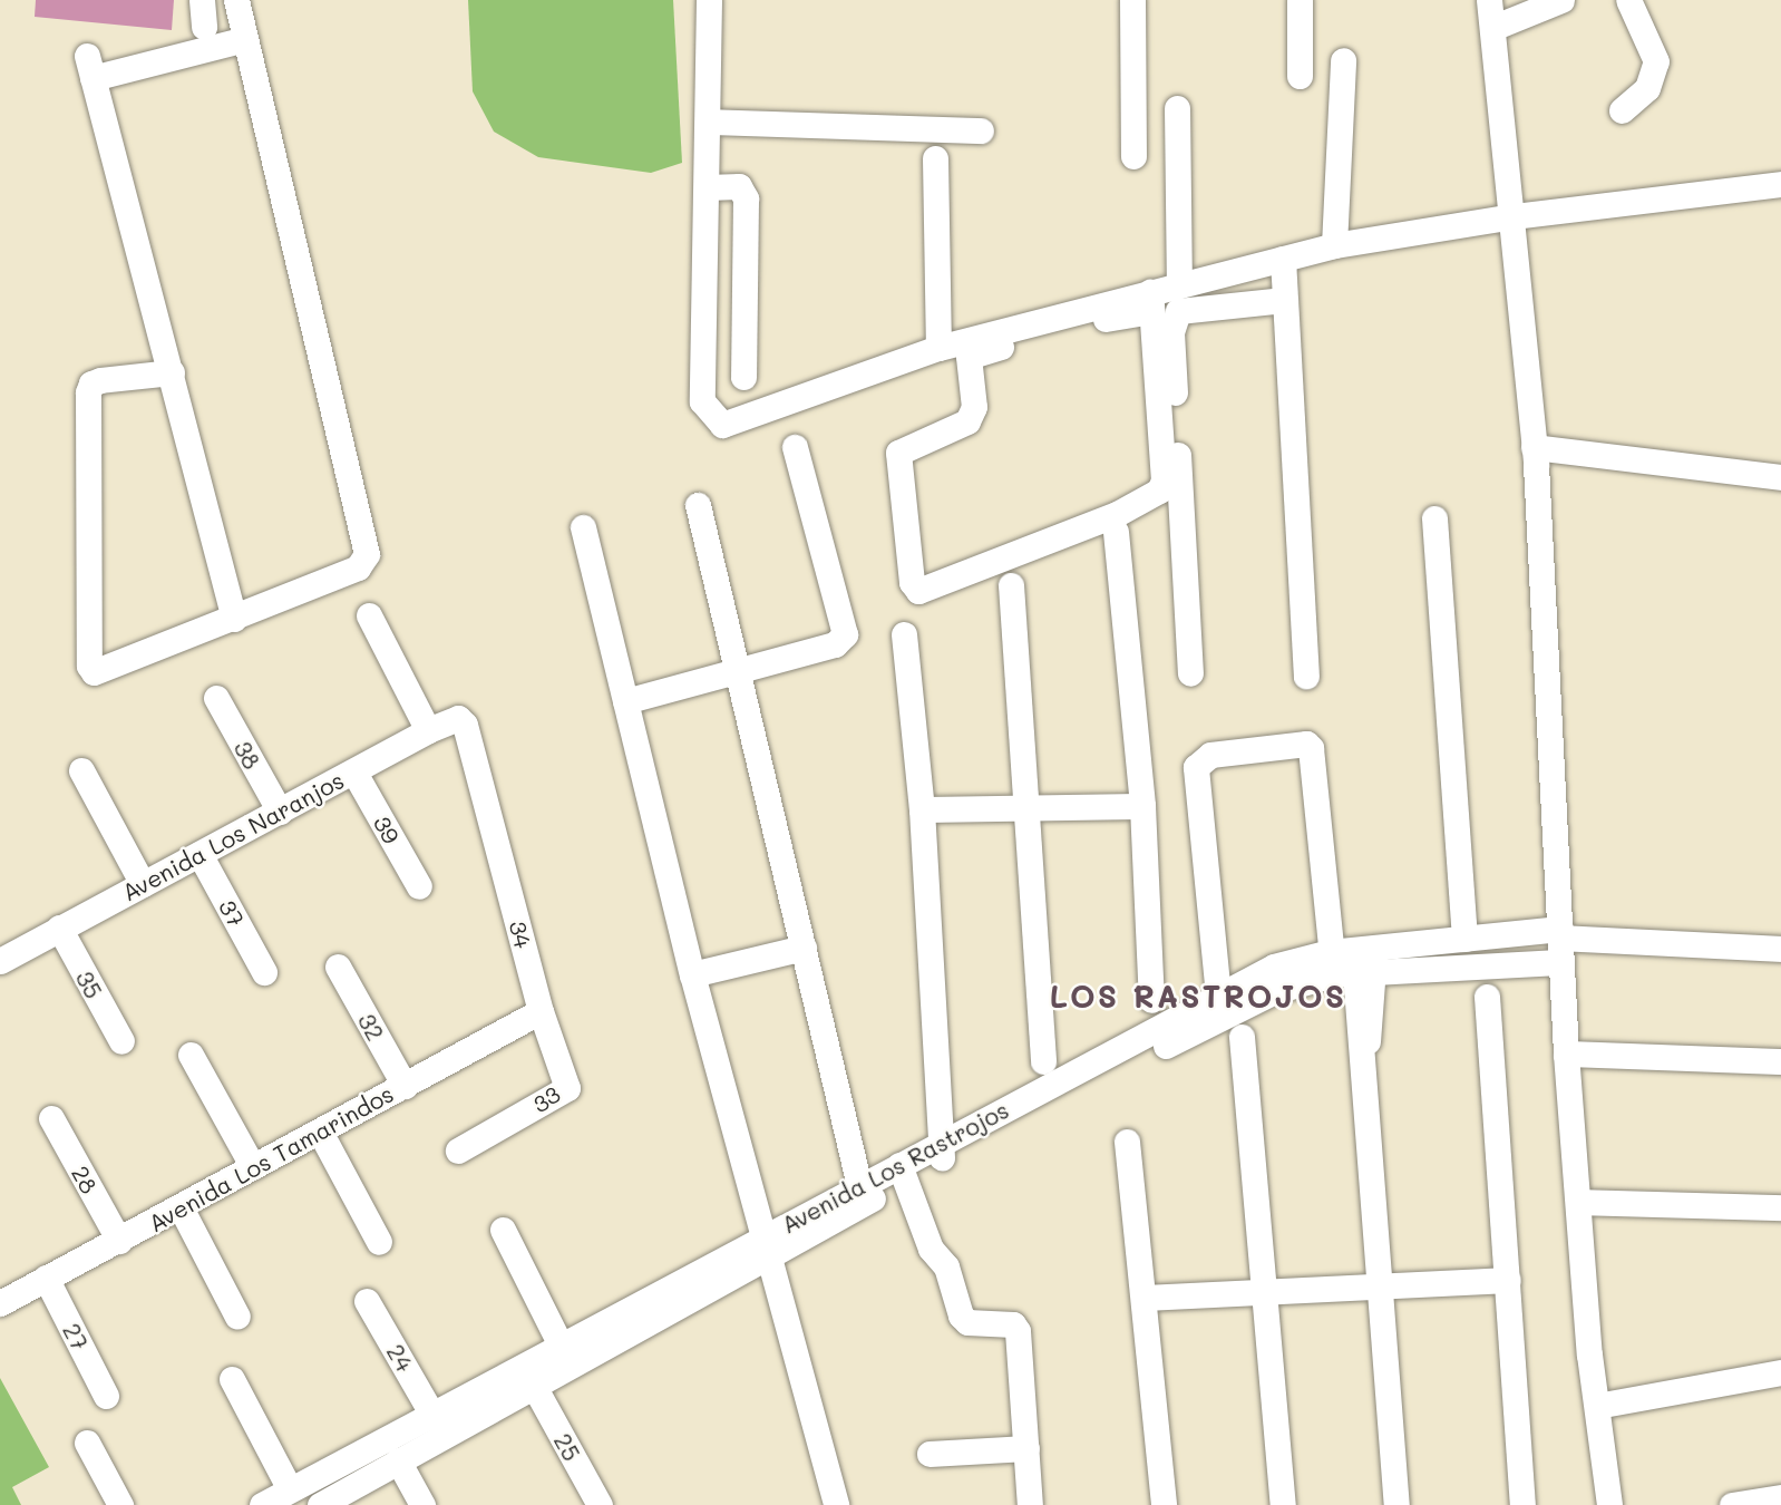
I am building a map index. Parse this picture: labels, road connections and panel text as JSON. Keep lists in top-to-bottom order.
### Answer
{
  "streets": {
    "street": [
      "38",
      "39",
      "Avenida Los Naranjos",
      "37",
      "34",
      "35",
      "32",
      "33",
      "Avenida Los Tamarindos",
      "Avenida Los Rastrojos",
      "28",
      "27",
      "24",
      "25"
    ]
  },
  "crossings": [
    ["38", "Avenida Los Naranjos"],
    ["39", "Avenida Los Naranjos"],
    ["Avenida Los Naranjos", "37"],
    ["Avenida Los Naranjos", "34"],
    ["Avenida Los Naranjos", "35"],
    ["34", "33"],
    ["34", "Avenida Los Tamarindos"],
    ["32", "Avenida Los Tamarindos"],
    ["33", "Avenida Los Tamarindos"],
    ["Avenida Los Tamarindos", "28"],
    ["Avenida Los Tamarindos", "27"],
    ["Avenida Los Rastrojos", "24"],
    ["Avenida Los Rastrojos", "25"]
  ],
  "districts": ["LOS RASTROJOS"]
}
